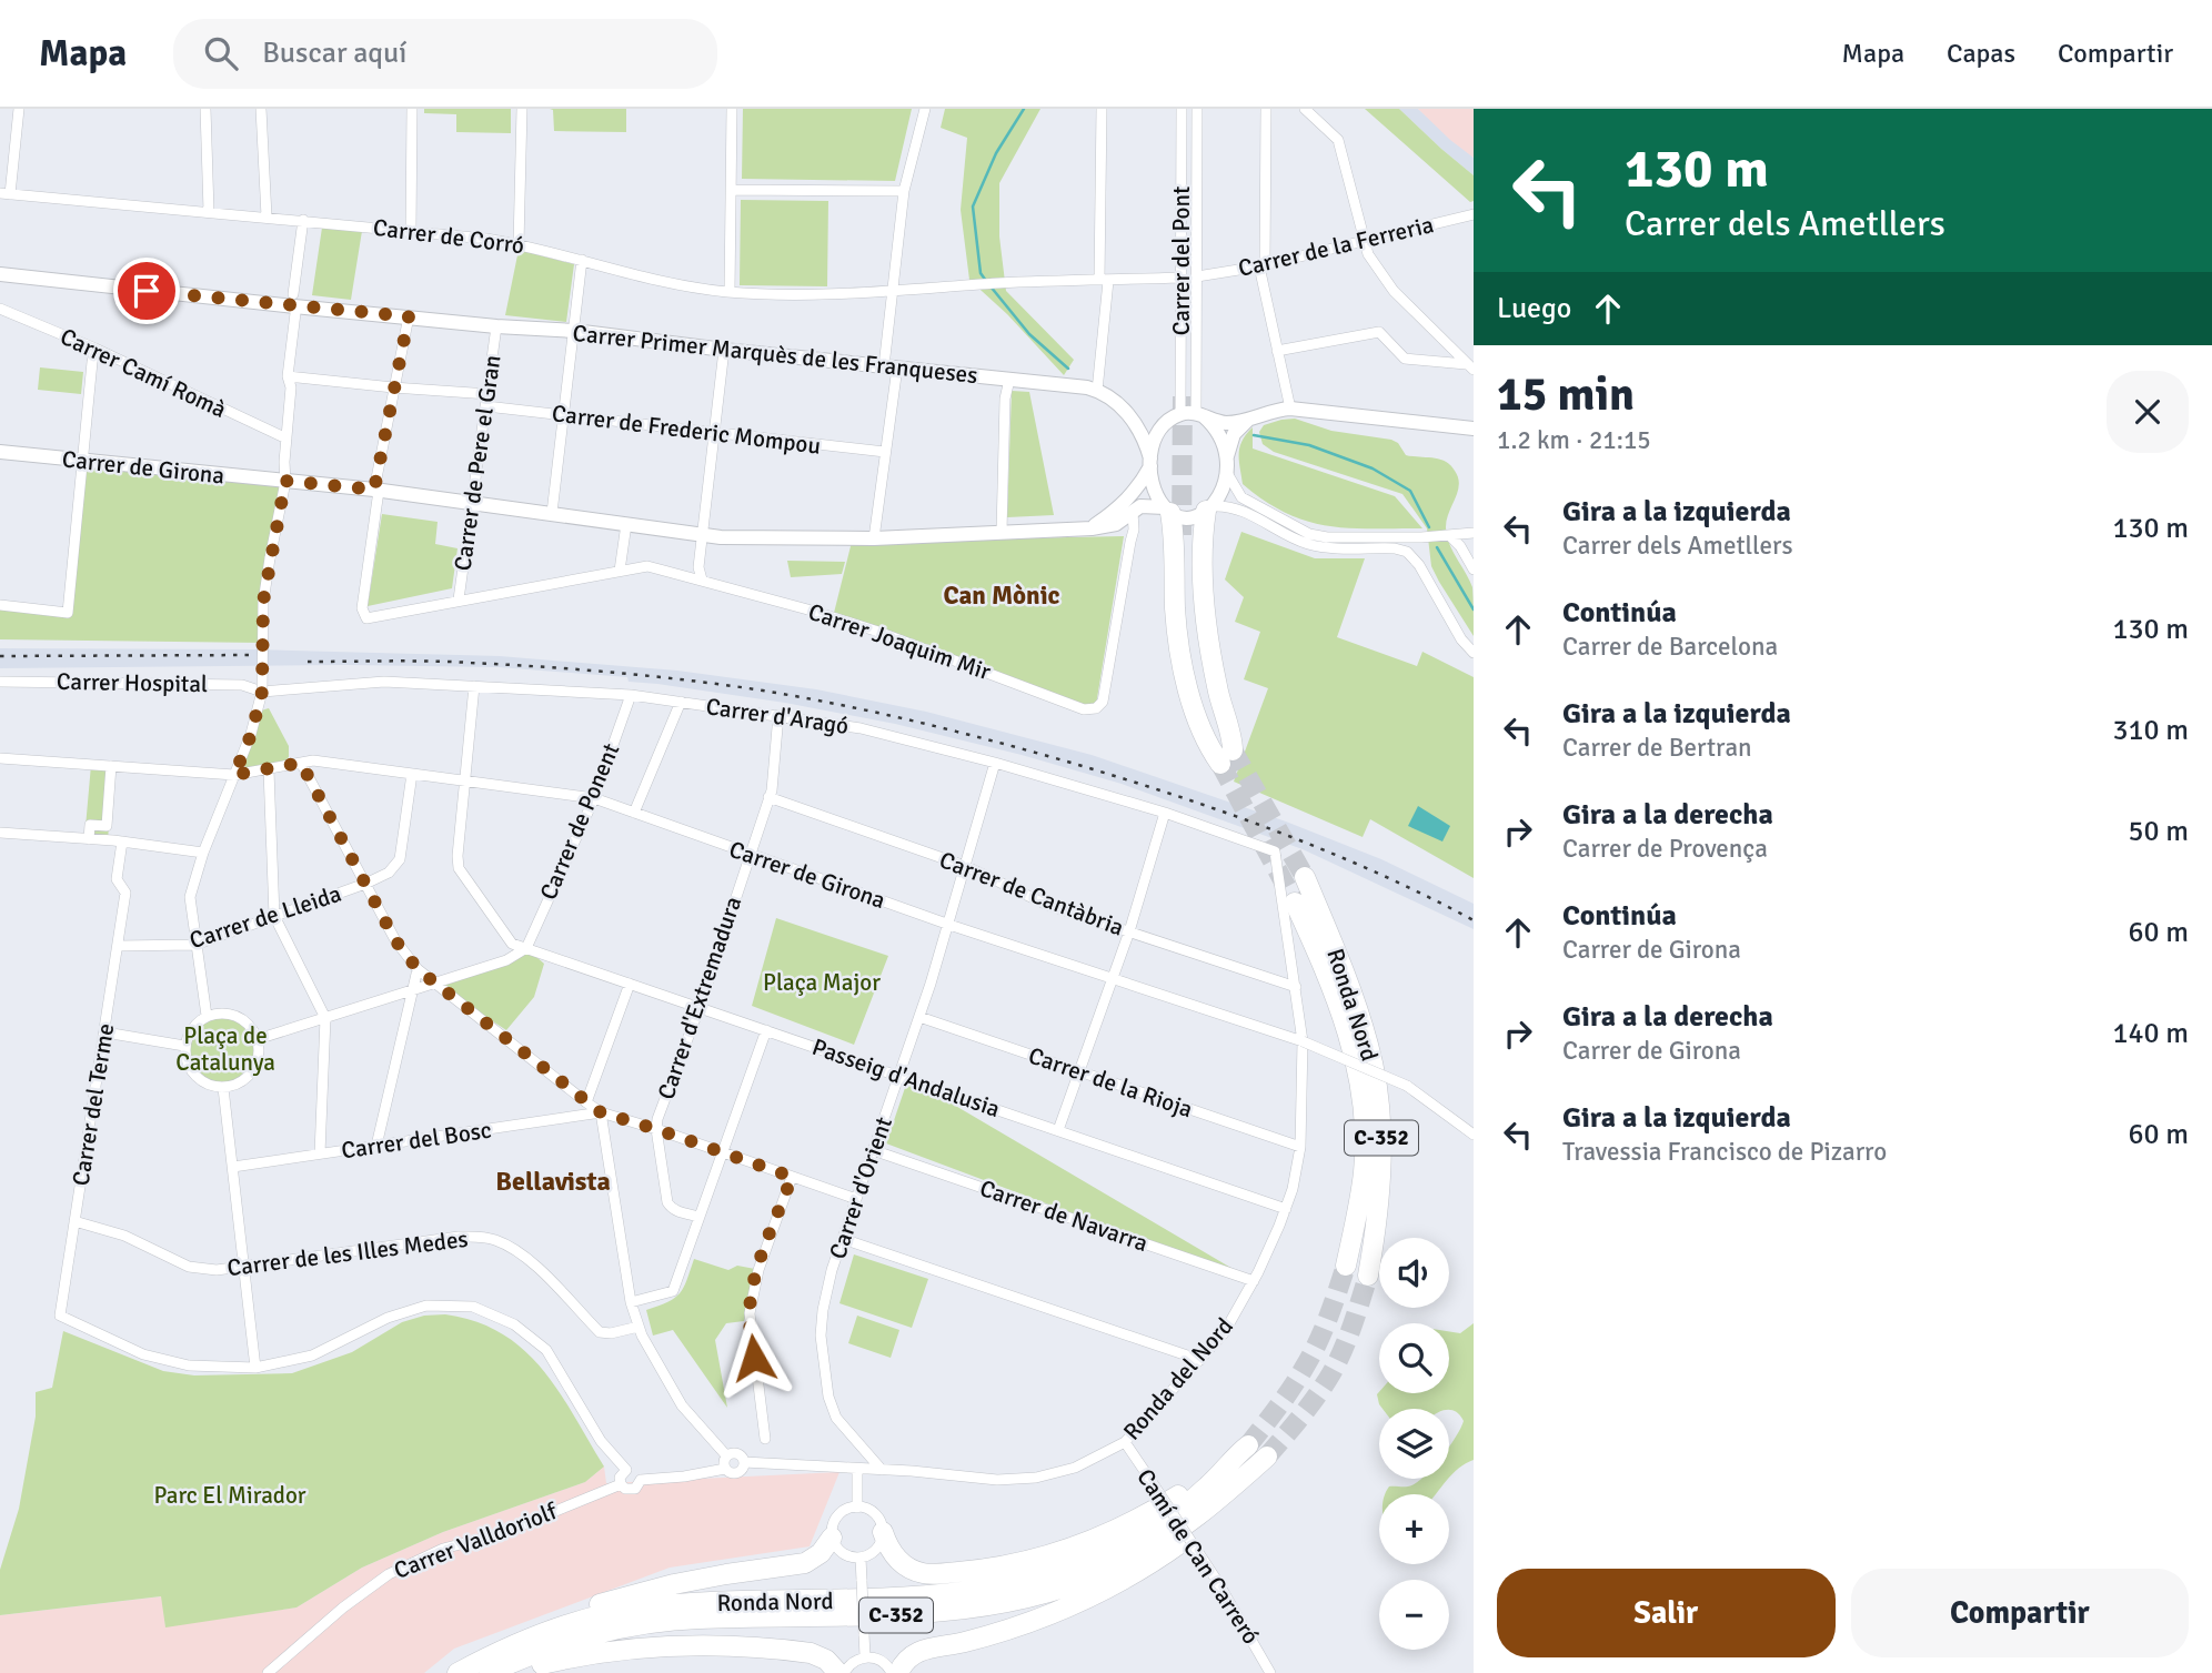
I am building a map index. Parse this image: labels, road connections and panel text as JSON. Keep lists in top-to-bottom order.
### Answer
{
  "streets": {
    "highway": ["Ronda Nord", "C-352"],
    "street": [
      "Carrer de Corró",
      "Carrer de la Ferreria",
      "Carrer del Pont",
      "Carrer Primer Marquès de les Franqueses",
      "Carrer Camí Romà",
      "Carrer de Frederic Mompou",
      "Carrer de Pere el Gran",
      "Carrer de Girona",
      "Carrer Joaquim Mir",
      "Carrer Hospital",
      "Carrer d'Aragó",
      "Carrer de Ponent",
      "Carrer de Cantàbria",
      "Carrer de Lleida",
      "Carrer d'Extremadura",
      "Passeig d'Andalusia",
      "Carrer de la Rioja",
      "Carrer del Terme",
      "Carrer del Bosc",
      "Carrer d'Orient",
      "Carrer de Navarra",
      "Carrer de les Illes Medes",
      "Ronda del Nord",
      "Carrer Valldoriolf",
      "Camí de Can Carreró"
    ]
  },
  "crossings": [
    ["Carrer de la Ferreria", "Carrer del Pont"],
    ["Carrer del Pont", "Carrer Primer Marquès de les Franqueses"],
    ["Carrer Primer Marquès de les Franqueses", "Carrer de Pere el Gran"],
    ["Carrer de Frederic Mompou", "Carrer de Pere el Gran"],
    ["Carrer de Pere el Gran", "Carrer de Girona"],
    ["Carrer de Pere el Gran", "Carrer Joaquim Mir"],
    ["Carrer de Girona", "Carrer Joaquim Mir"],
    ["Carrer de Girona", "Carrer de Ponent"],
    ["Carrer de Girona", "Carrer de Lleida"],
    ["Carrer de Girona", "Carrer d'Extremadura"],
    ["Carrer de Girona", "Carrer d'Orient"],
    ["Carrer de Girona", "Ronda del Nord"],
    ["Carrer Hospital", "Carrer d'Aragó"],
    ["Carrer d'Aragó", "Carrer de Ponent"],
    ["Carrer d'Aragó", "Carrer d'Extremadura"],
    ["Carrer d'Aragó", "Carrer d'Orient"],
    ["Carrer d'Aragó", "Ronda del Nord"],
    ["Carrer de Ponent", "Passeig d'Andalusia"],
    ["Carrer de Cantàbria", "Carrer d'Extremadura"],
    ["Carrer de Cantàbria", "Carrer d'Orient"],
    ["Carrer de Cantàbria", "Ronda del Nord"],
    ["Carrer de Lleida", "Carrer del Terme"],
    ["Carrer d'Extremadura", "Passeig d'Andalusia"],
    ["Passeig d'Andalusia", "Carrer d'Orient"],
    ["Passeig d'Andalusia", "Ronda del Nord"],
    ["Carrer de la Rioja", "Carrer d'Orient"],
    ["Carrer de la Rioja", "Ronda del Nord"],
    ["Carrer del Terme", "Carrer de les Illes Medes"],
    ["Carrer d'Orient", "Carrer de Navarra"],
    ["Carrer d'Orient", "Ronda del Nord"],
    ["Carrer de Navarra", "Ronda del Nord"],
    ["Ronda del Nord", "Camí de Can Carreró"]
  ],
  "districts": ["Can Mònic", "Bellavista"],
  "parks": ["Plaça Major", "Plaça de Catalunya", "Parc El Mirador"],
  "page": {
    "header": "Mapa",
    "search": "Buscar aquí",
    "nav": ["Mapa", "Capas", "Compartir"],
    "turn": ["130 m", "Carrer dels Ametllers"],
    "then": "Luego",
    "heading": ["15 min", "1.2 km · 21:15"],
    "list": [
      {
        "name": "Gira a la izquierda",
        "note": "Carrer dels Ametllers",
        "value": "130 m"
      },
      {
        "name": "Continúa",
        "note": "Carrer de Barcelona",
        "value": "130 m"
      },
      {
        "name": "Gira a la izquierda",
        "note": "Carrer de Bertran",
        "value": "310 m"
      },
      {
        "name": "Gira a la derecha",
        "note": "Carrer de Provença",
        "value": "50 m"
      },
      {
        "name": "Continúa",
        "note": "Carrer de Girona",
        "value": "60 m"
      },
      {
        "name": "Gira a la derecha",
        "note": "Carrer de Girona",
        "value": "140 m"
      },
      {
        "name": "Gira a la izquierda",
        "note": "Travessia Francisco de Pizarro",
        "value": "60 m"
      }
    ],
    "map_buttons": ["+", "−"],
    "buttons": ["Salir", "Compartir"]
  }
}
